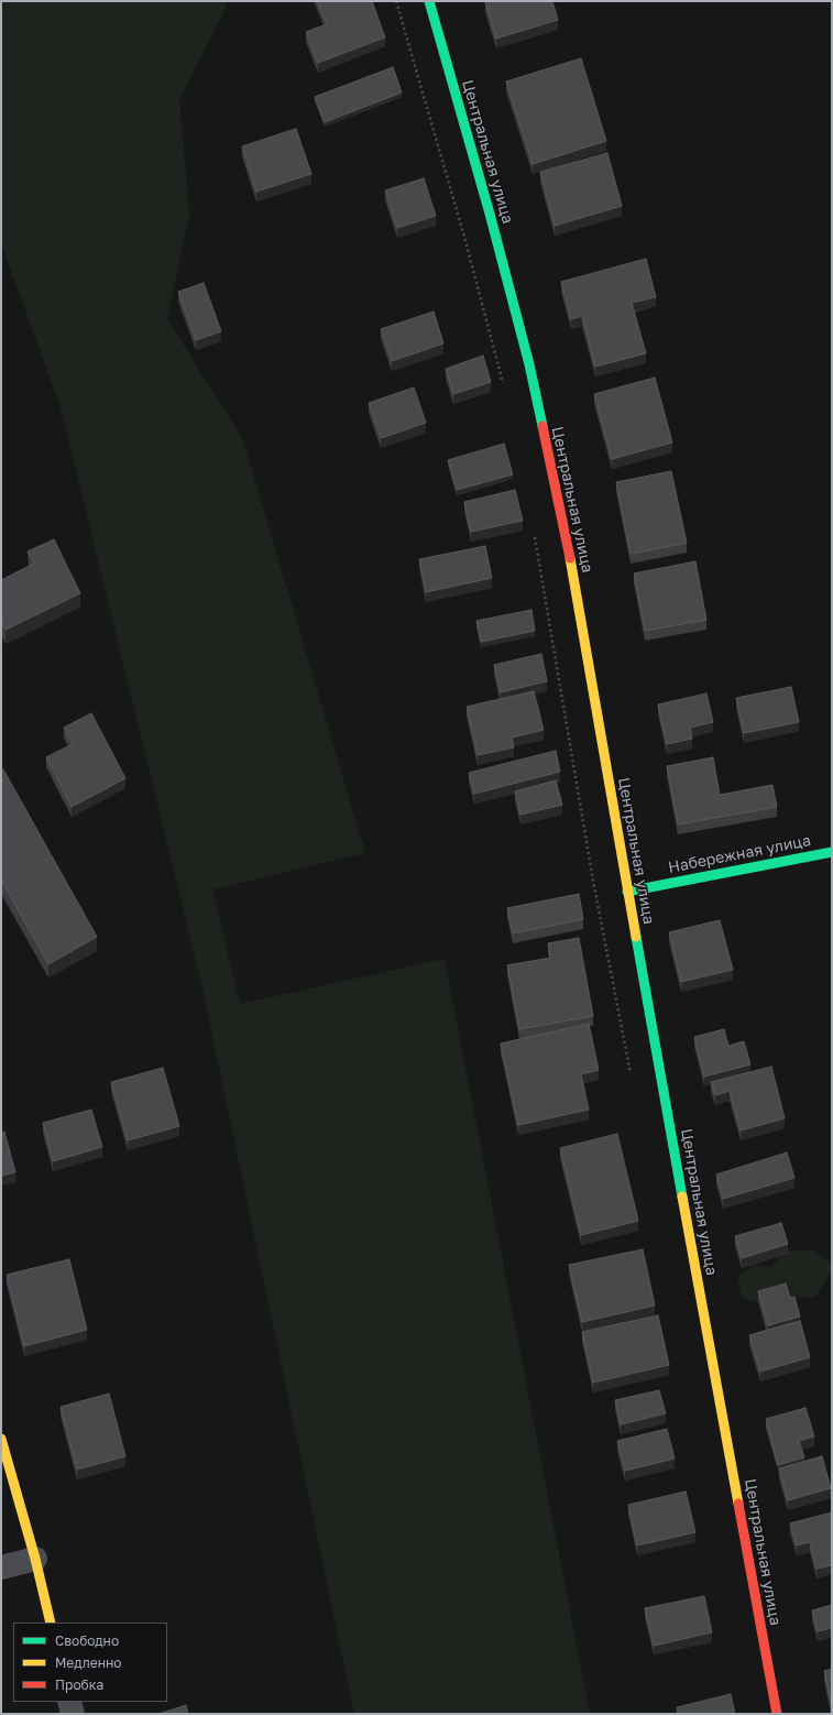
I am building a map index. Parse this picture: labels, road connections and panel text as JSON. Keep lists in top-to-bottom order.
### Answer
{
  "streets": {
    "street": ["Центральная улица", "Набережная улица"]
  },
  "crossings": [
    ["Центральная улица", "Набережная улица"]
  ],
  "legend": ["Свободно", "Медленно", "Пробка"]
}
